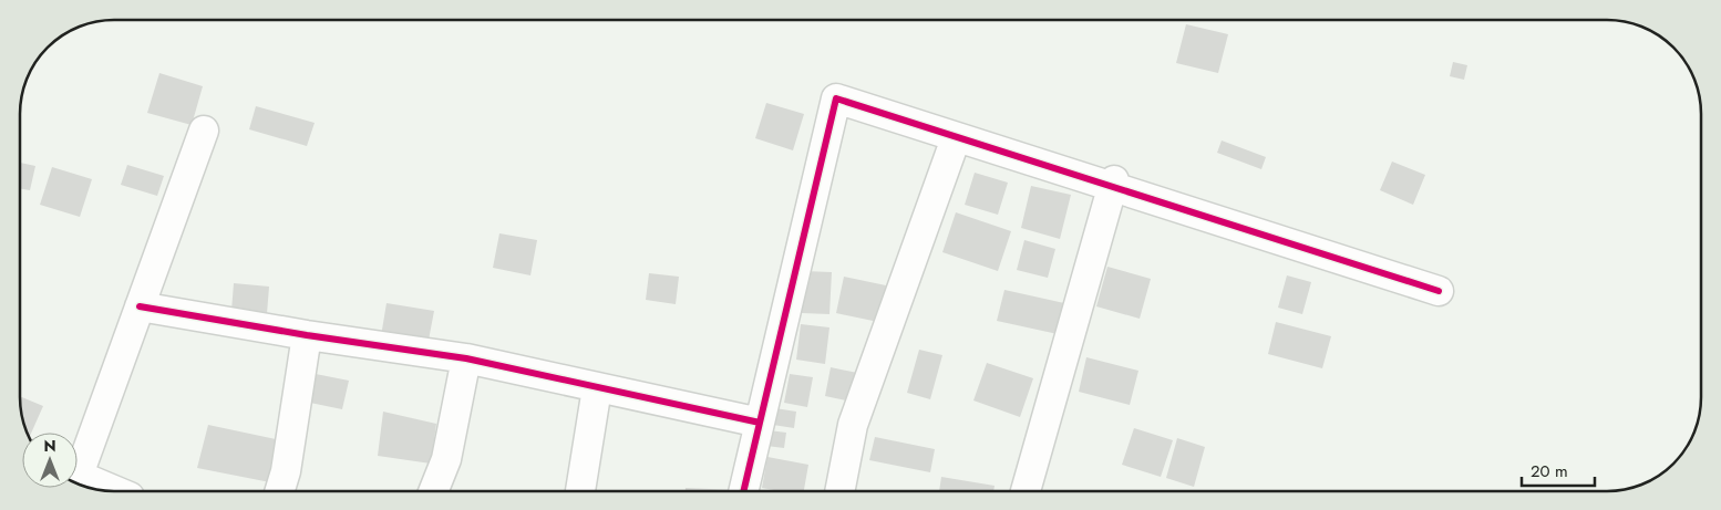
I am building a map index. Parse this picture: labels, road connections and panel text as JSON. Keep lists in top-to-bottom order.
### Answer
{
  "scale_bar": "20 m",
  "north": "top"
}
